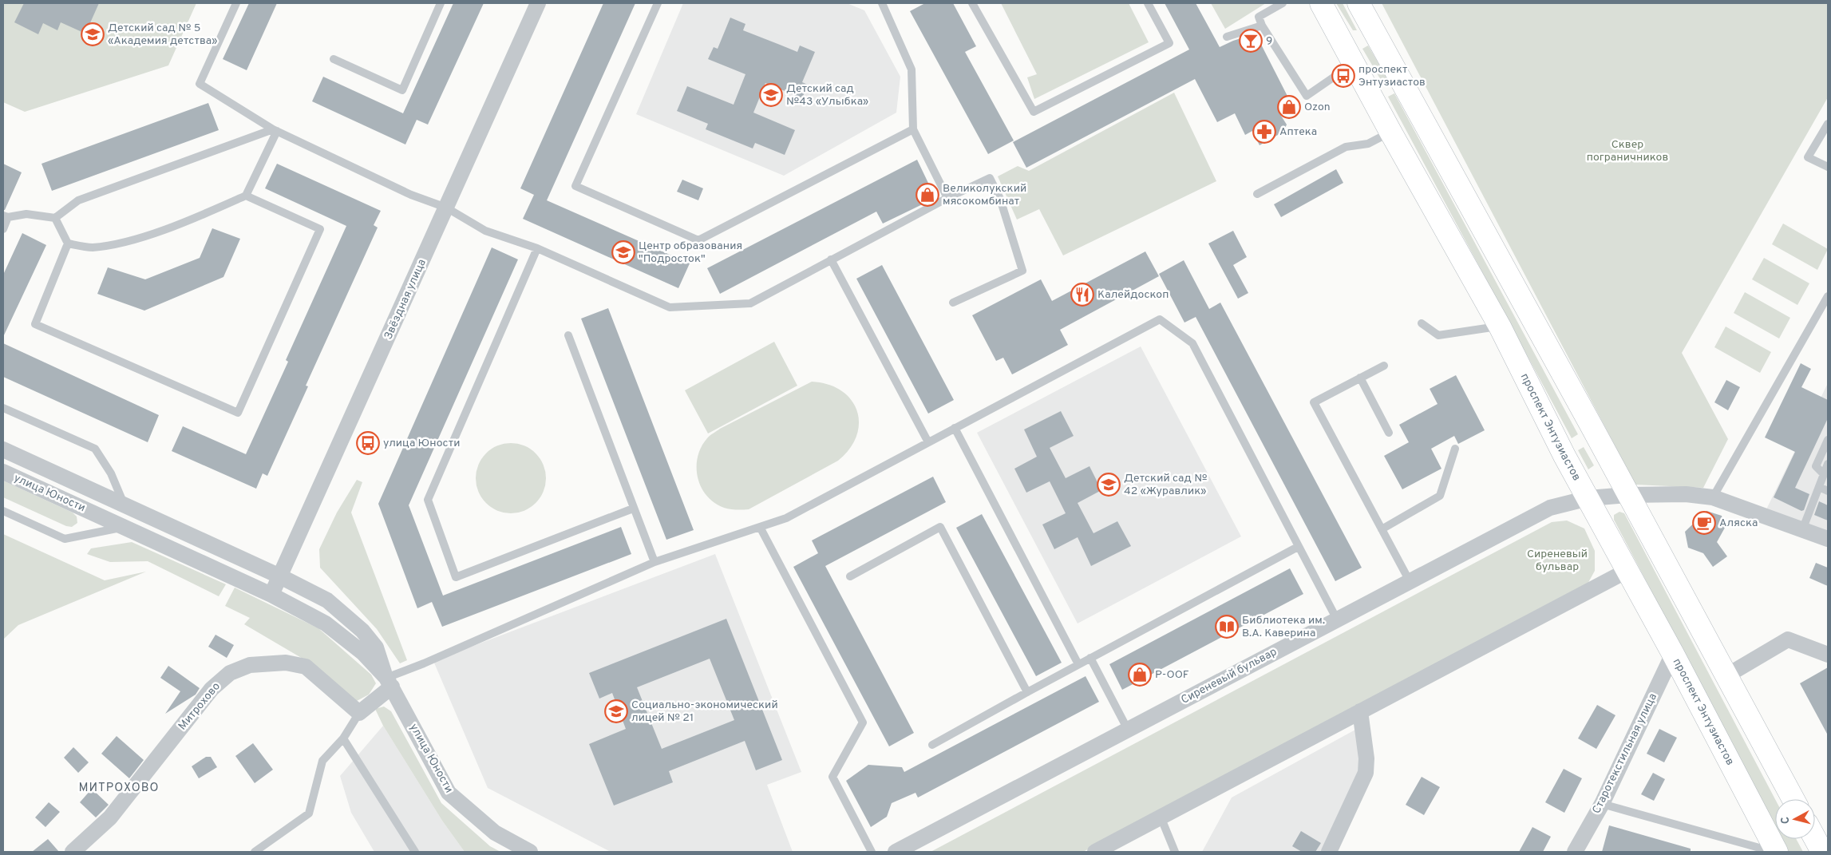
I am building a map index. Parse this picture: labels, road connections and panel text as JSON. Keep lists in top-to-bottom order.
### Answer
{
  "streets": {
    "main road": ["проспект Энтузиастов"],
    "street": [
      "Звёздная улица",
      "улица Юности",
      "Сиреневый бульвар",
      "Митрохово",
      "Старотекстильная улица"
    ]
  },
  "crossings": [
    ["Звёздная улица", "улица Юности"],
    ["проспект Энтузиастов", "Сиреневый бульвар"],
    ["проспект Энтузиастов", "Старотекстильная улица"]
  ],
  "districts": ["МИТРОХОВО"],
  "parks": ["Сквер пограничников", "Сиреневый бульвар"],
  "places": {
    "school or university": [
      "Детский сад № 5 «Академия детства»",
      "Детский сад №43 «Улыбка»",
      "Центр образования \"Подросток\"",
      "Детский сад № 42 «Журавлик»",
      "Социально-экономический лицей № 21"
    ],
    "bar": ["9"],
    "bus stop": ["проспект Энтузиастов", "улица Юности"],
    "shop": ["Ozon", "Великолукский мясокомбинат", "P-OOF"],
    "pharmacy": ["Аптека"],
    "restaurant": ["Калейдоскоп"],
    "cafe": ["Аляска"],
    "library": ["Библиотека им. В.А. Каверина"]
  },
  "north": "left"
}
